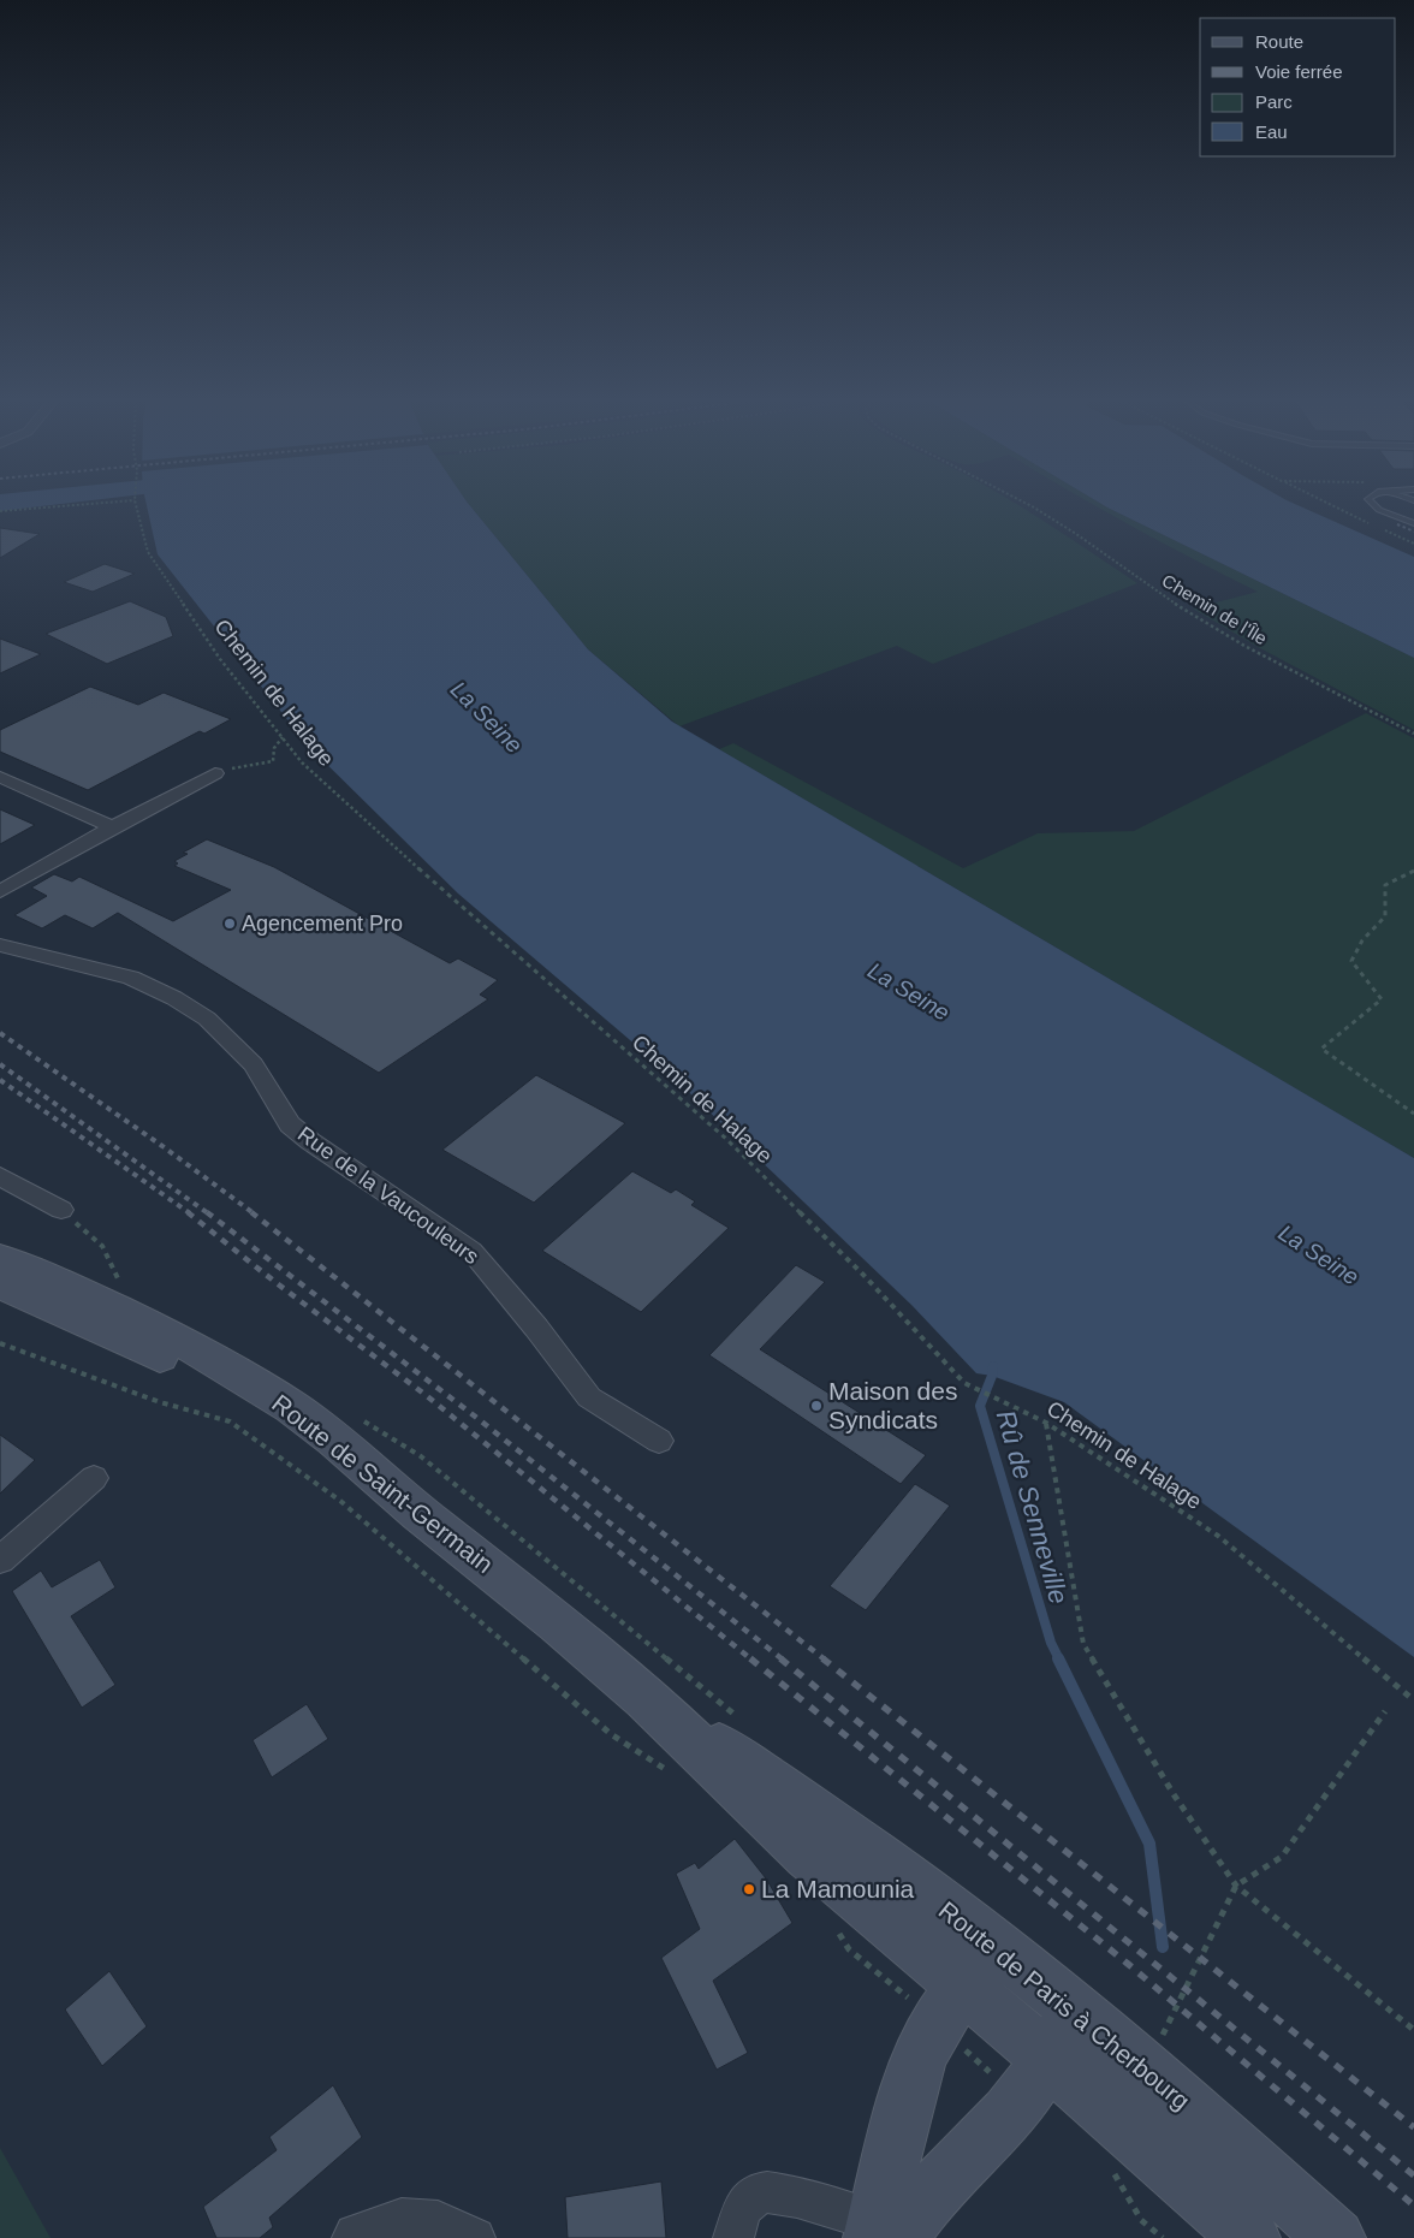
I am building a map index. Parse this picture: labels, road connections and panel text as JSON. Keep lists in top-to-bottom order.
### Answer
{
  "streets": {
    "main road": ["Route de Saint-Germain", "Route de Paris à Cherbourg"],
    "street": ["Rue de la Vaucouleurs"],
    "path": ["Chemin de l'Île", "Chemin de Halage"]
  },
  "crossings": [
    ["Route de Saint-Germain", "Route de Paris à Cherbourg"]
  ],
  "water": ["La Seine", "Rû de Senneville"],
  "places": ["Agencement Pro", "Maison des Syndicats", "La Mamounia"],
  "legend": [
    "Route",
    "Voie ferrée",
    "Parc",
    "Eau"
  ]
}
